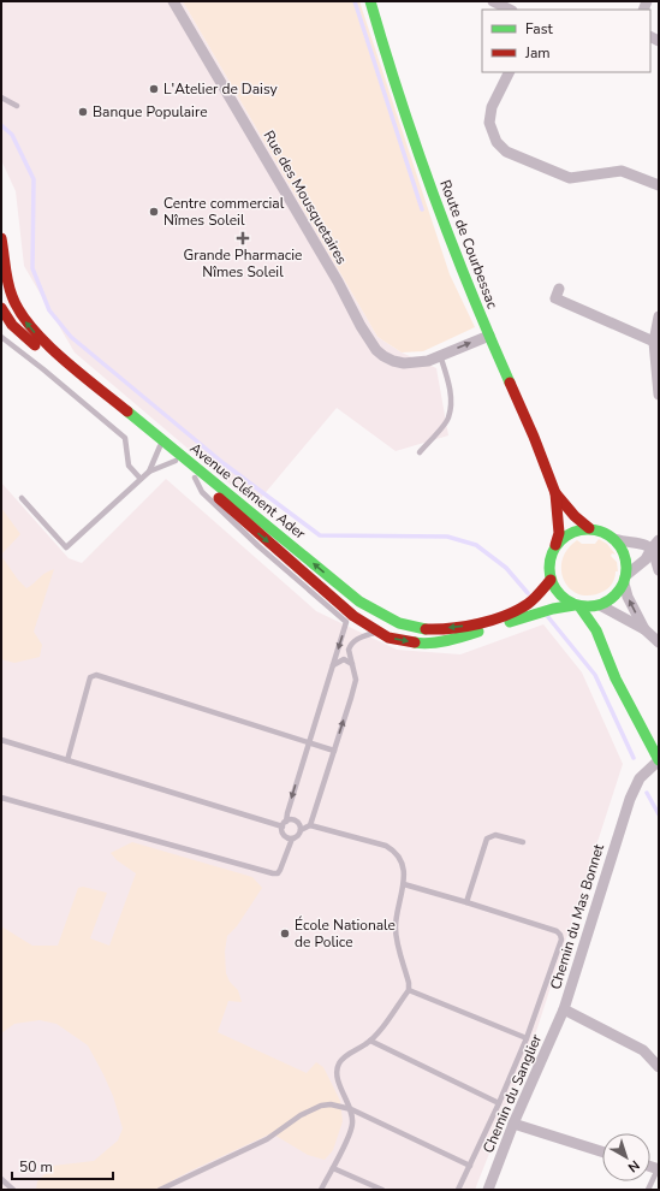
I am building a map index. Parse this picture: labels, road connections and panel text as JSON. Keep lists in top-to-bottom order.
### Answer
{
  "streets": {
    "street": [
      "Rue des Mousquetaires",
      "Route de Courbessac",
      "Avenue Clément Ader",
      "Chemin du Mas Bonnet",
      "Chemin du Sanglier"
    ]
  },
  "crossings": [
    ["Rue des Mousquetaires", "Route de Courbessac"],
    ["Route de Courbessac", "Avenue Clément Ader"],
    ["Chemin du Mas Bonnet", "Chemin du Sanglier"]
  ],
  "places": {
    "other": [
      "L'Atelier de Daisy",
      "Banque Populaire",
      "Centre commercial Nîmes Soleil",
      "École Nationale de Police"
    ],
    "health": ["Grande Pharmacie Nîmes Soleil"]
  },
  "legend": ["Fast", "Jam"],
  "scale_bar": "50 m",
  "north": "bottom right"
}
